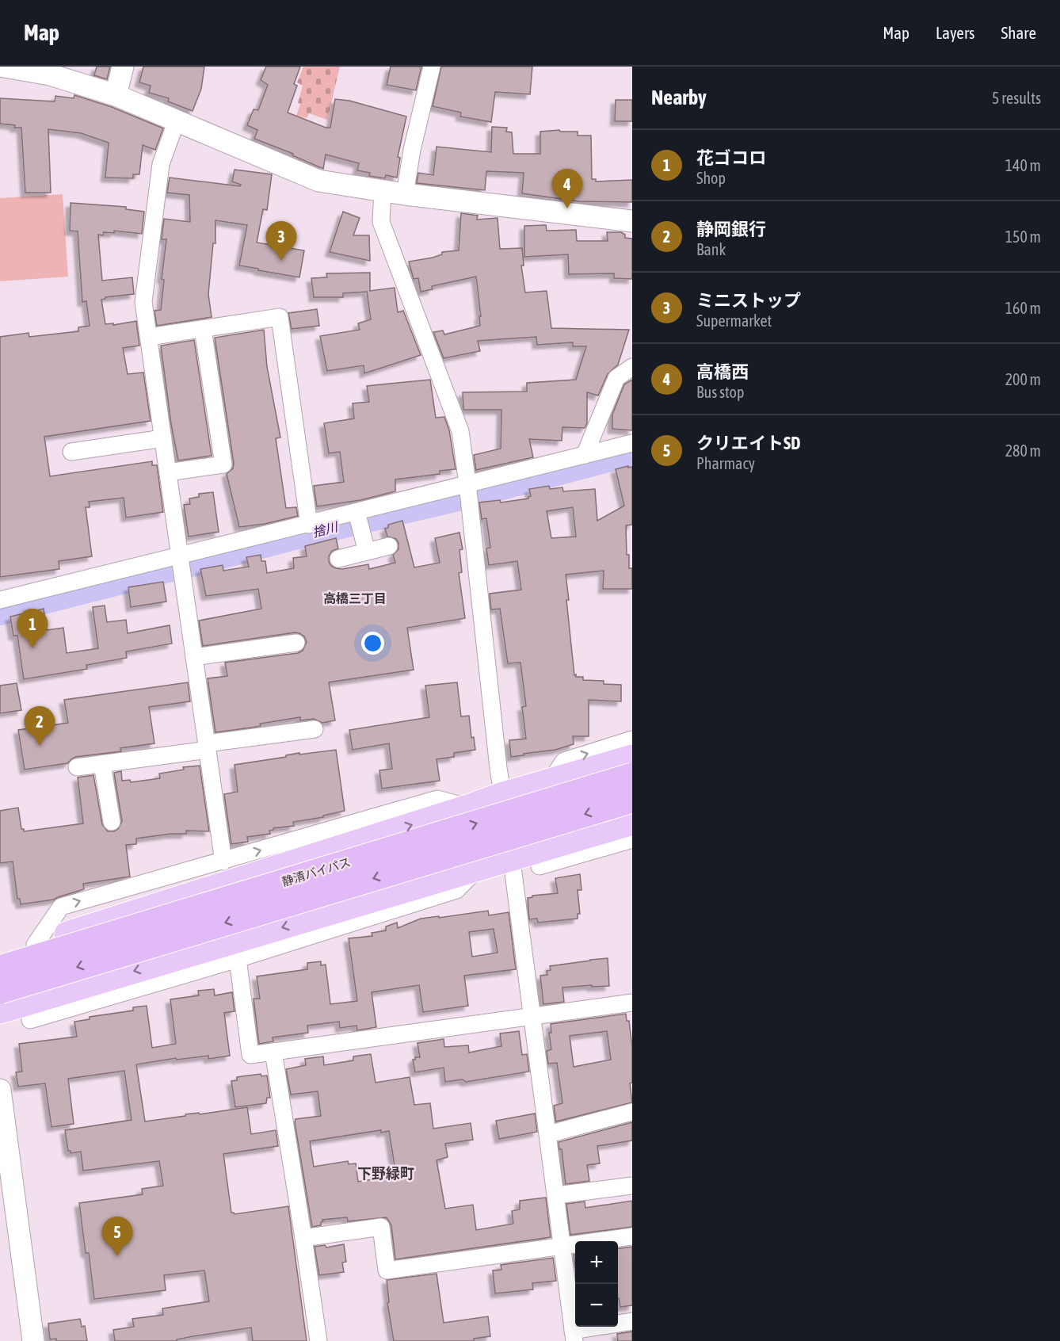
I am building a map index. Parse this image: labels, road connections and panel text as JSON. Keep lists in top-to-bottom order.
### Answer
{
  "streets": {
    "highway": ["静清バイパス"]
  },
  "districts": ["高橋三丁目", "下野緑町"],
  "water": ["捨川"],
  "page": {
    "header": "Map",
    "nav": ["Map", "Layers", "Share"],
    "heading": ["Nearby", "5 results"],
    "list": [
      {
        "mark": "1",
        "name": "花ゴコロ",
        "note": "Shop",
        "value": "140 m"
      },
      {
        "mark": "2",
        "name": "静岡銀行",
        "note": "Bank",
        "value": "150 m"
      },
      {
        "mark": "3",
        "name": "ミニストップ",
        "note": "Supermarket",
        "value": "160 m"
      },
      {
        "mark": "4",
        "name": "高橋西",
        "note": "Bus stop",
        "value": "200 m"
      },
      {
        "mark": "5",
        "name": "クリエイトSD",
        "note": "Pharmacy",
        "value": "280 m"
      }
    ],
    "pins": [
      "4",
      "3",
      "1",
      "2",
      "5"
    ],
    "map_buttons": ["+", "−"]
  }
}
